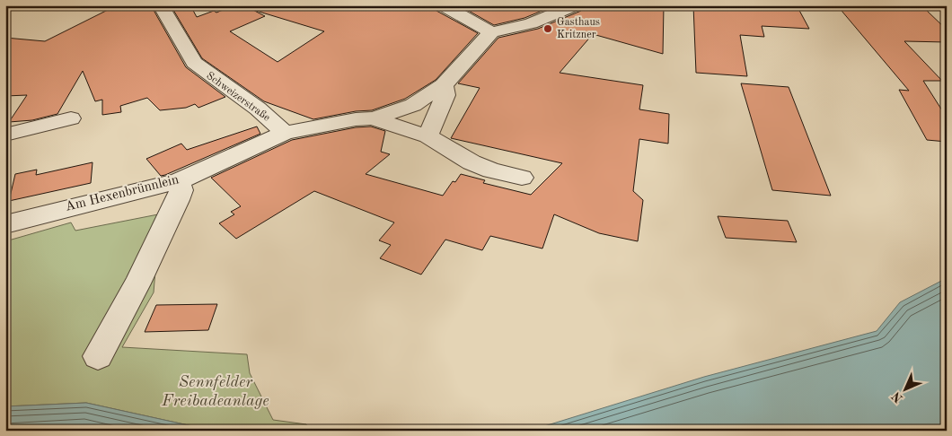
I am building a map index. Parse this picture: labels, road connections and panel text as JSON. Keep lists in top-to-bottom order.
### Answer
{
  "streets": {
    "street": ["Schweizerstraße", "Am Hexenbrünnlein"]
  },
  "crossings": [
    ["Schweizerstraße", "Am Hexenbrünnlein"]
  ],
  "parks": ["Sennfelder Freibadeanlage"],
  "places": ["Gasthaus Kritzner"],
  "north": "bottom left"
}
